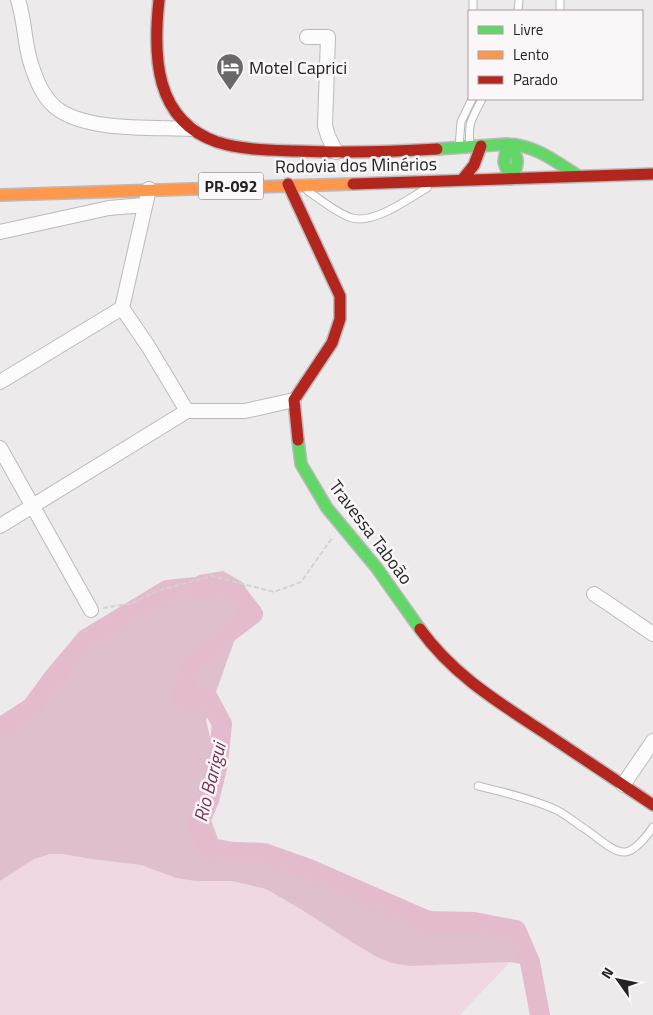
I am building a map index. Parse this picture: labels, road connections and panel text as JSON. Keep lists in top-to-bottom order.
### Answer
{
  "streets": {
    "street": ["Rodovia dos Minérios", "PR-092", "Travessa Taboão"]
  },
  "water": ["Rio Barigui"],
  "places": {
    "hotel": ["Motel Caprici"]
  },
  "legend": ["Livre", "Lento", "Parado"],
  "north": "top left"
}
